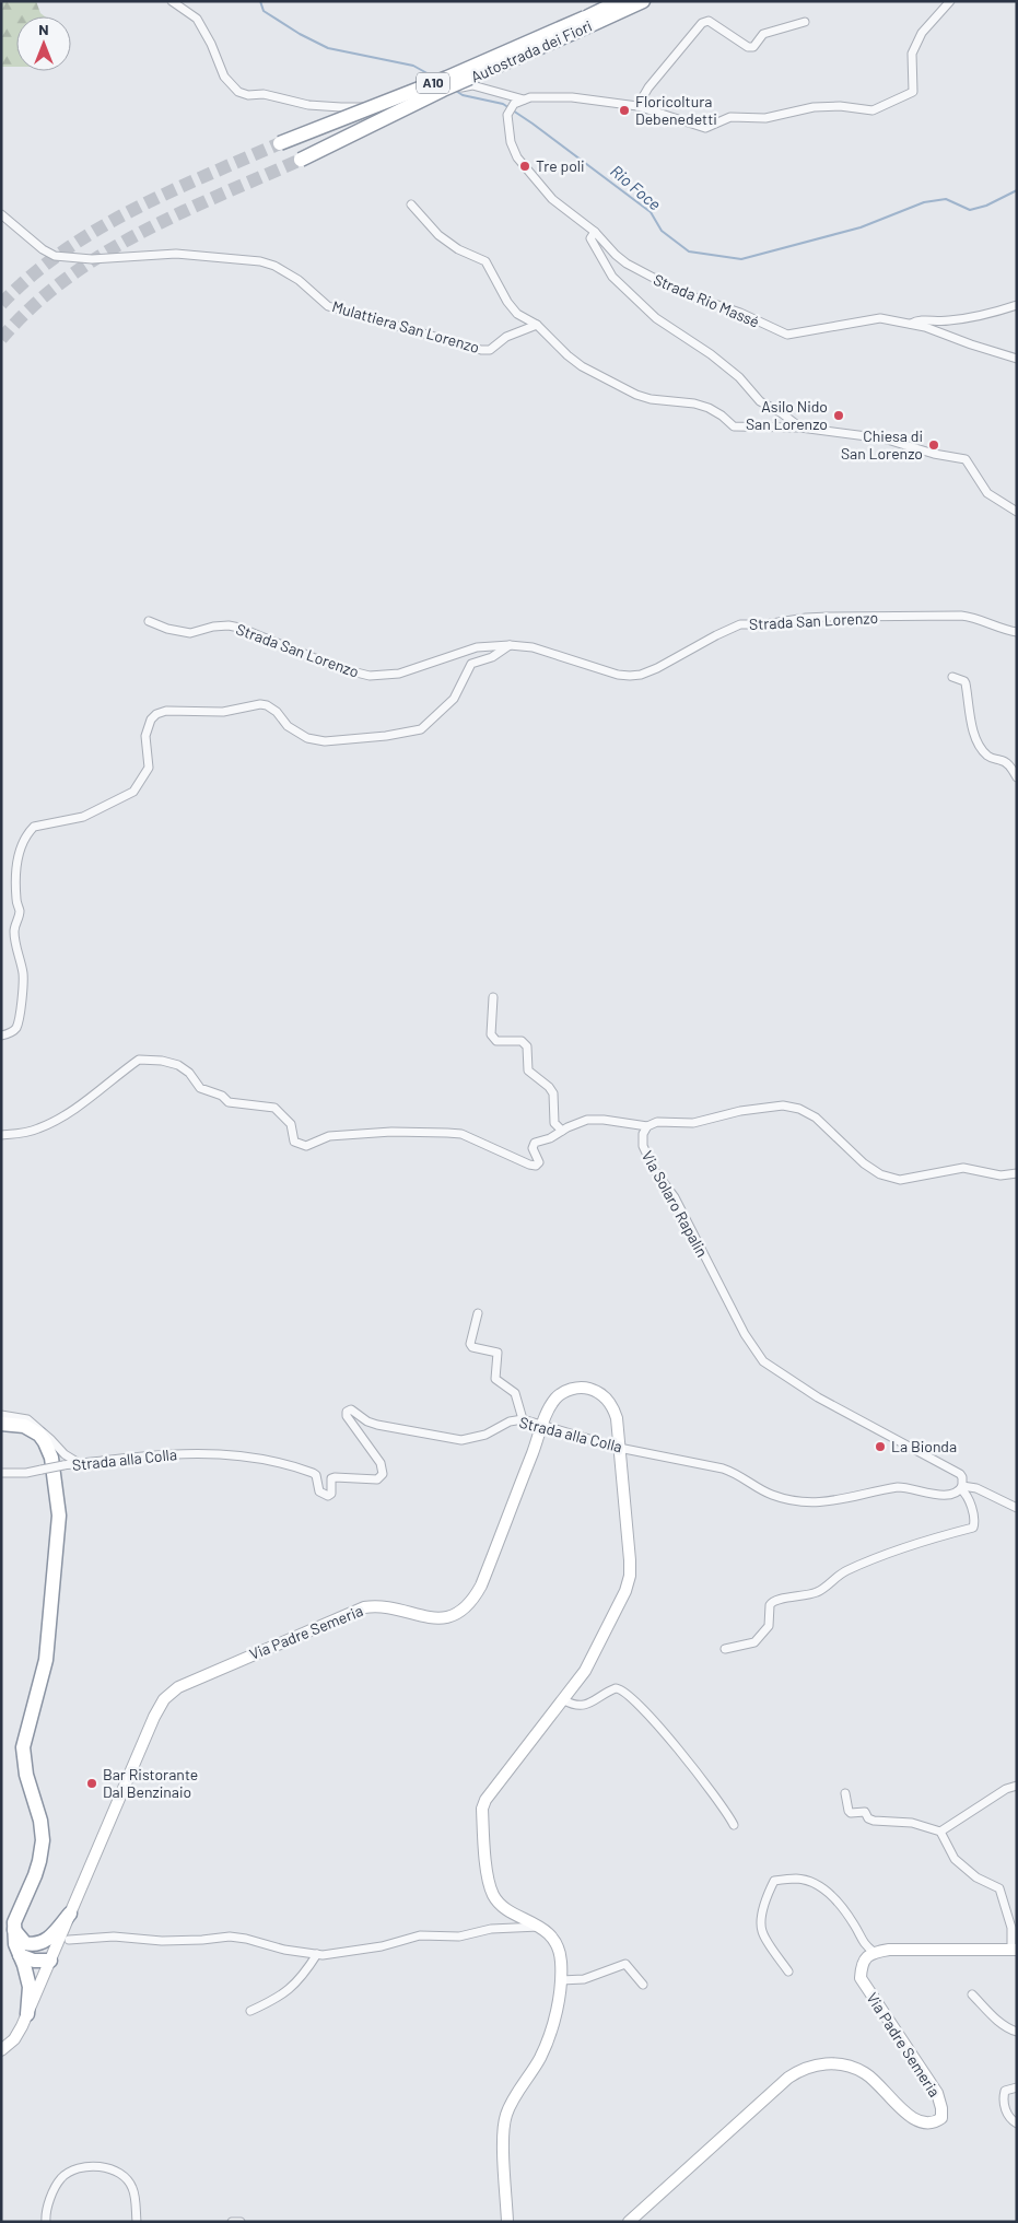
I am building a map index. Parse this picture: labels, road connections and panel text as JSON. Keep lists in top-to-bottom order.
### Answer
{
  "streets": {
    "highway": ["Autostrada dei Fiori", "A10"],
    "main road": ["Via Padre Semeria"],
    "street": [
      "Strada Rio Massé",
      "Mulattiera San Lorenzo",
      "Strada San Lorenzo",
      "Via Solaro Rapalin",
      "Strada alla Colla"
    ]
  },
  "crossings": [
    ["Via Solaro Rapalin", "Strada alla Colla"],
    ["Strada alla Colla", "Via Padre Semeria"]
  ],
  "water": ["Rio Foce"],
  "places": [
    "Floricoltura Debenedetti",
    "Tre poli",
    "Asilo Nido San Lorenzo",
    "Chiesa di San Lorenzo",
    "La Bionda",
    "Bar Ristorante Dal Benzinaio"
  ],
  "north": "top"
}
